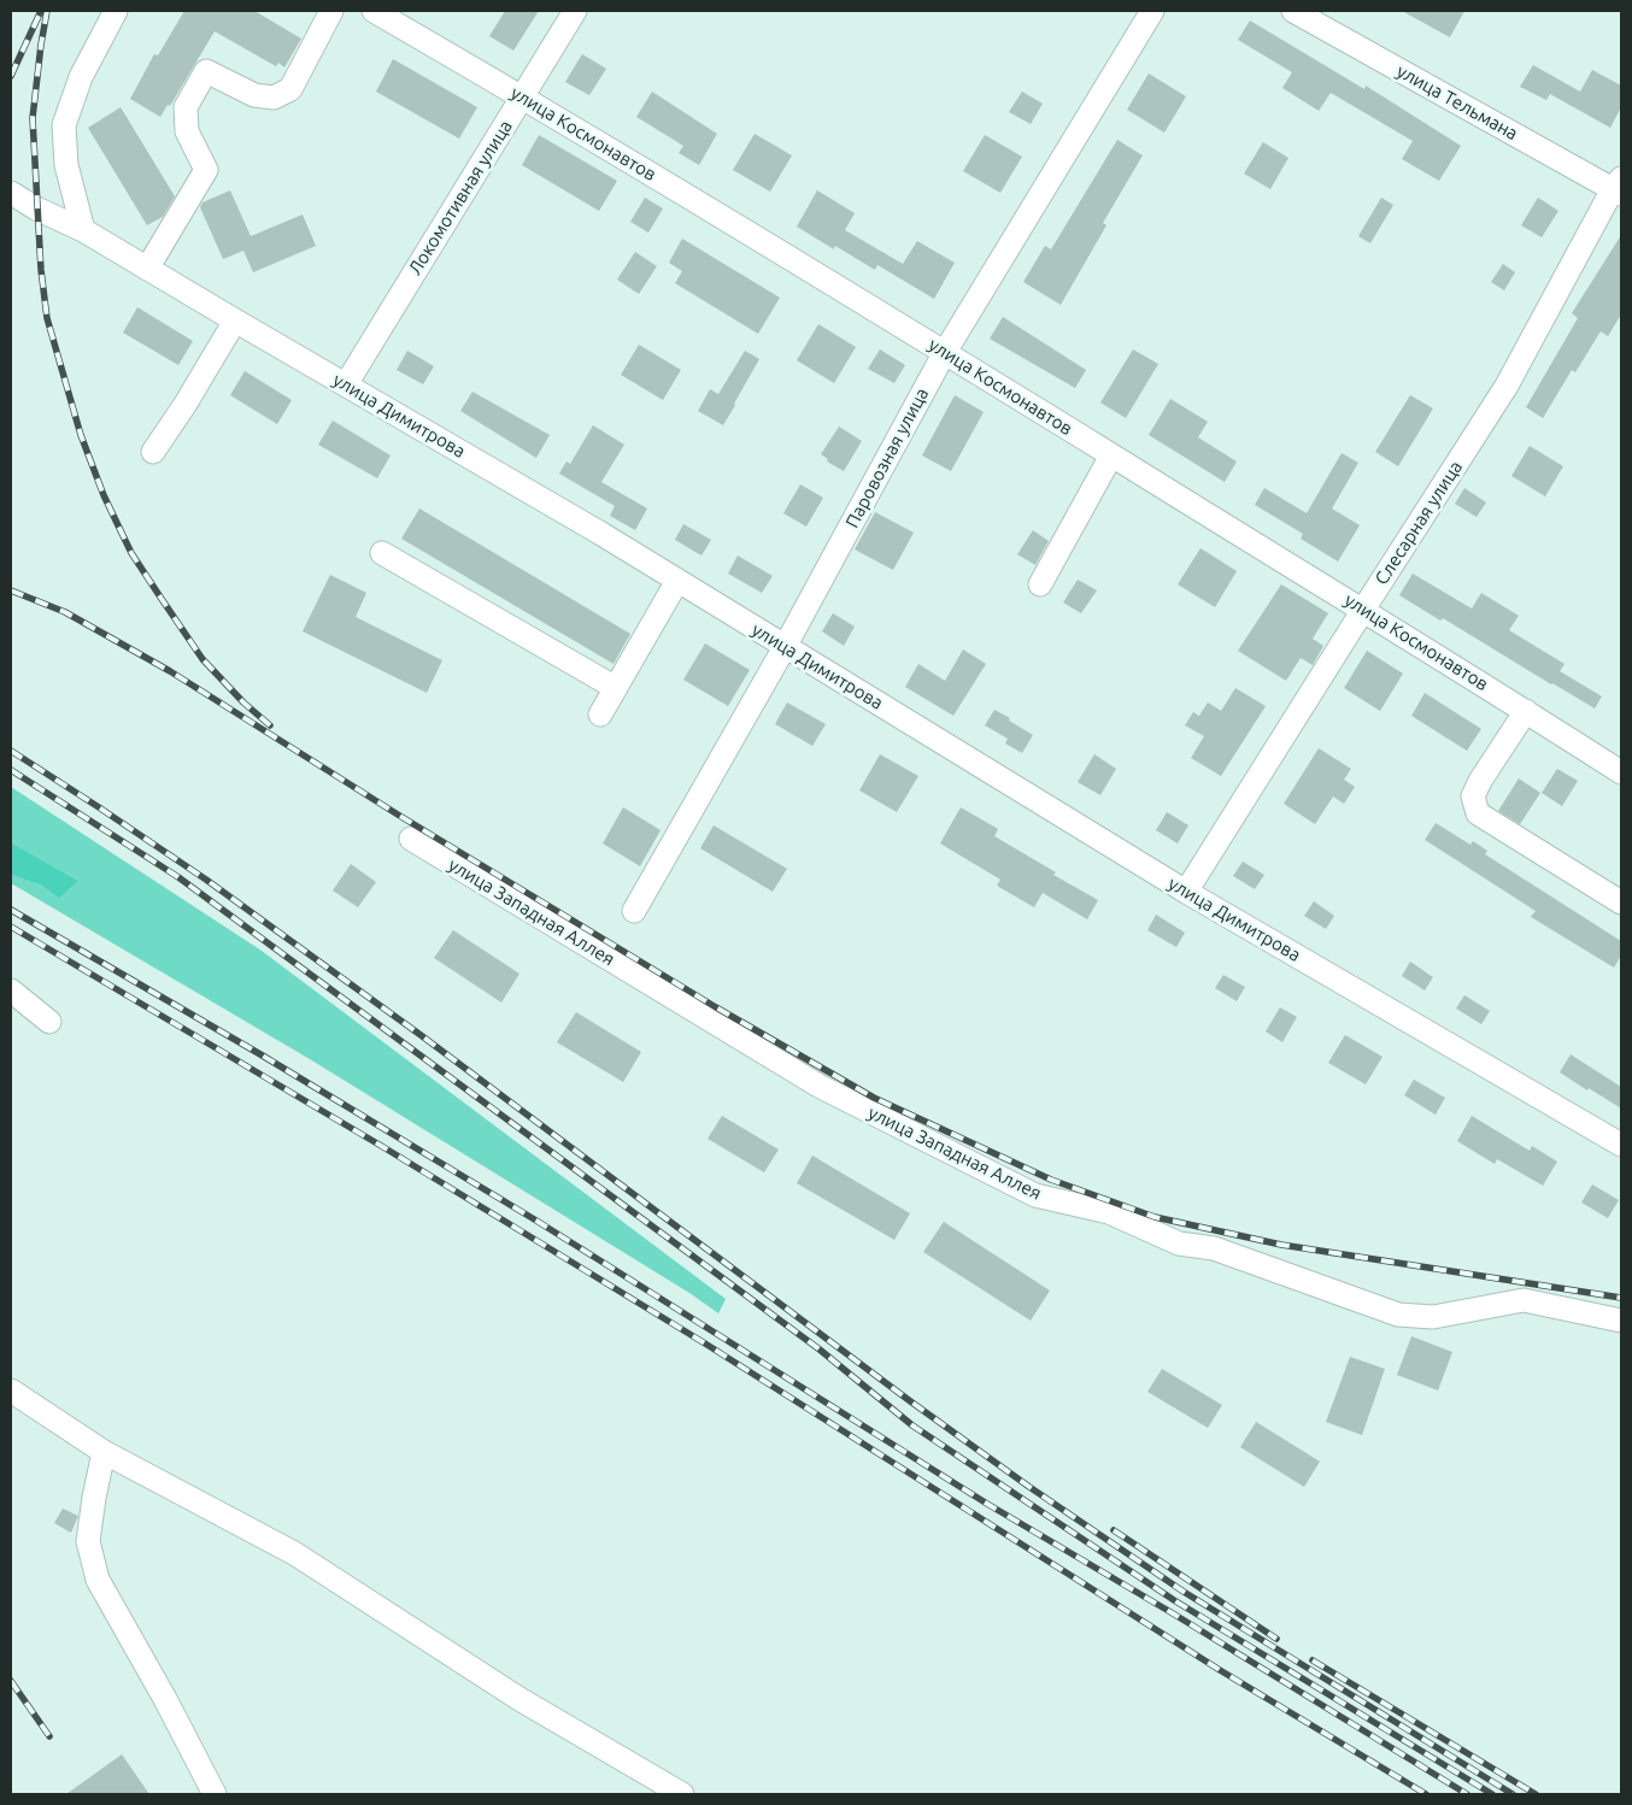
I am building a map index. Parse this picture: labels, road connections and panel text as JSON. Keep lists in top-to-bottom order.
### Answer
{
  "streets": {
    "street": [
      "улица Тельмана",
      "улица Космонавтов",
      "Локомотивная улица",
      "улица Димитрова",
      "Паровозная улица",
      "Слесарная улица",
      "улица Западная Аллея"
    ]
  },
  "crossings": [
    ["улица Тельмана", "Слесарная улица"],
    ["улица Космонавтов", "Локомотивная улица"],
    ["улица Космонавтов", "Паровозная улица"],
    ["улица Космонавтов", "Слесарная улица"],
    ["Локомотивная улица", "улица Димитрова"],
    ["улица Димитрова", "Паровозная улица"],
    ["улица Димитрова", "Слесарная улица"]
  ]
}
